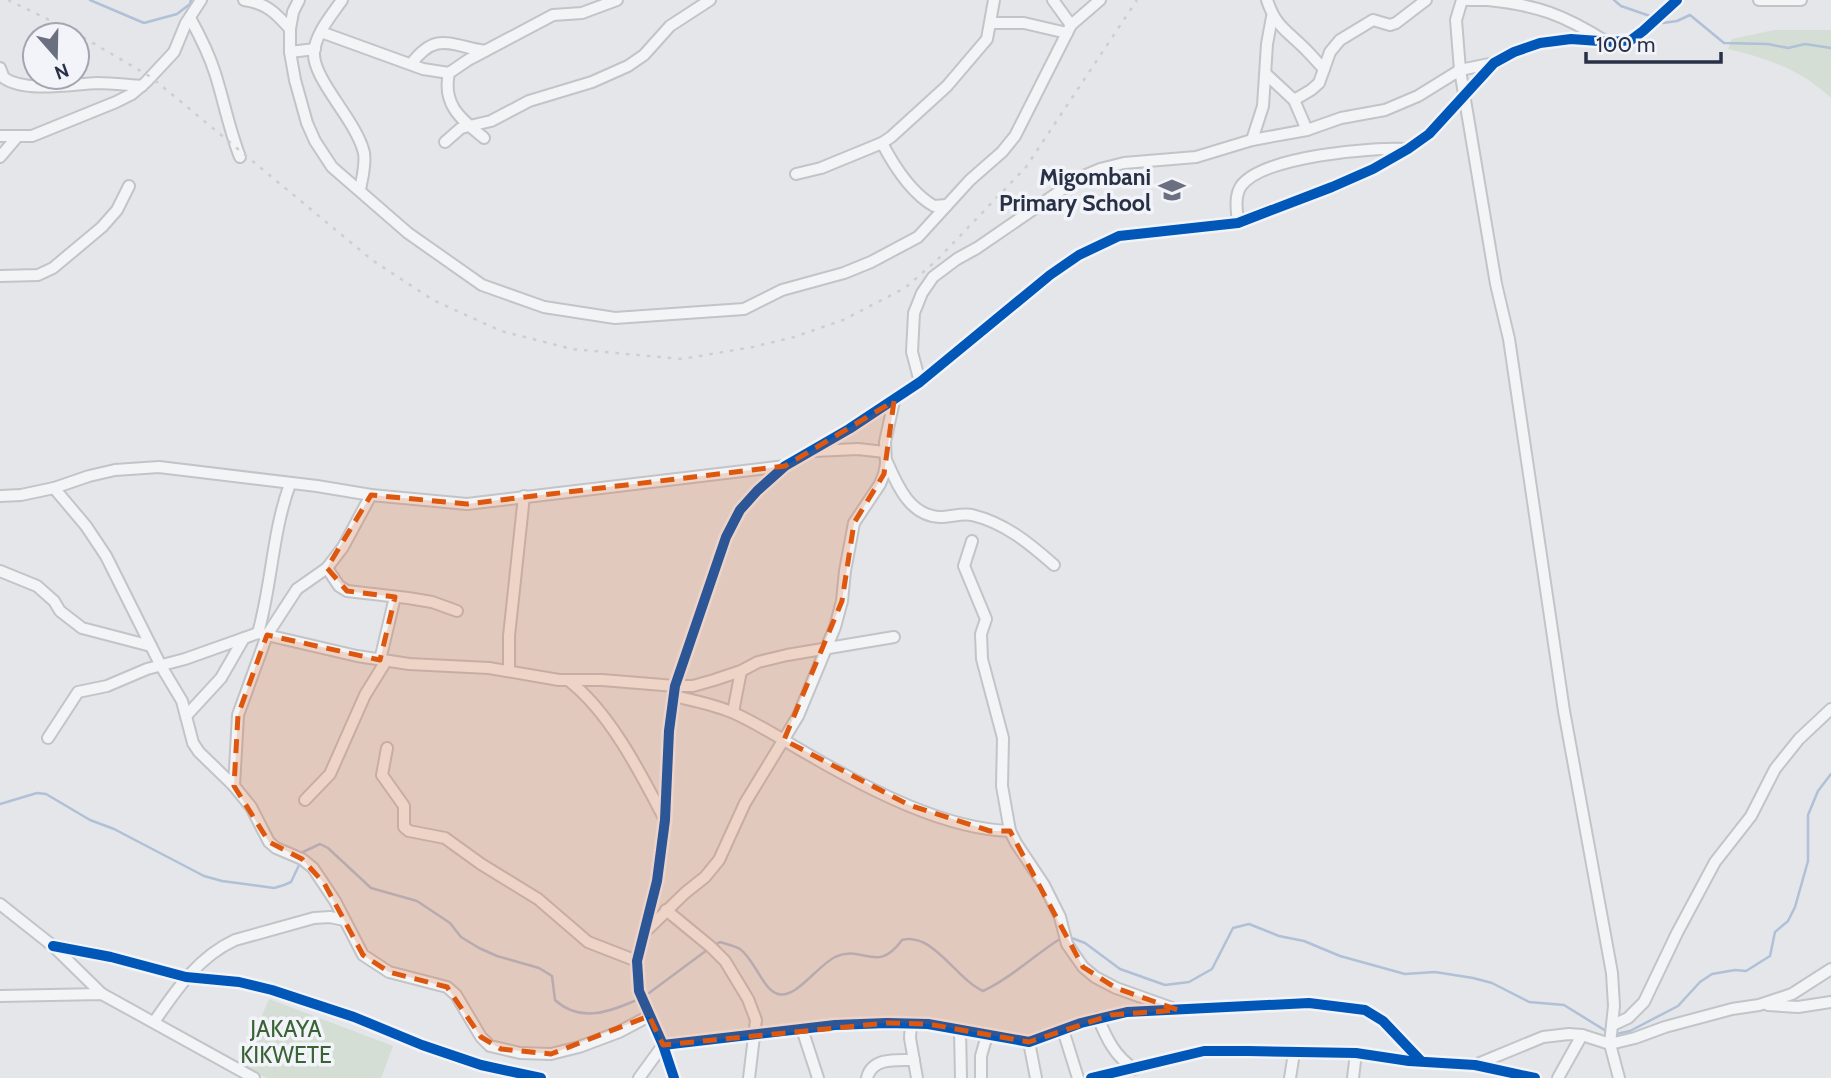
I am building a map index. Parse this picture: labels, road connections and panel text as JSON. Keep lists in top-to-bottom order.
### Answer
{
  "parks": ["JAKAYA KIKWETE"],
  "places": {
    "school or university": ["Migombani Primary School"]
  },
  "scale_bar": "100 m",
  "north": "bottom"
}
